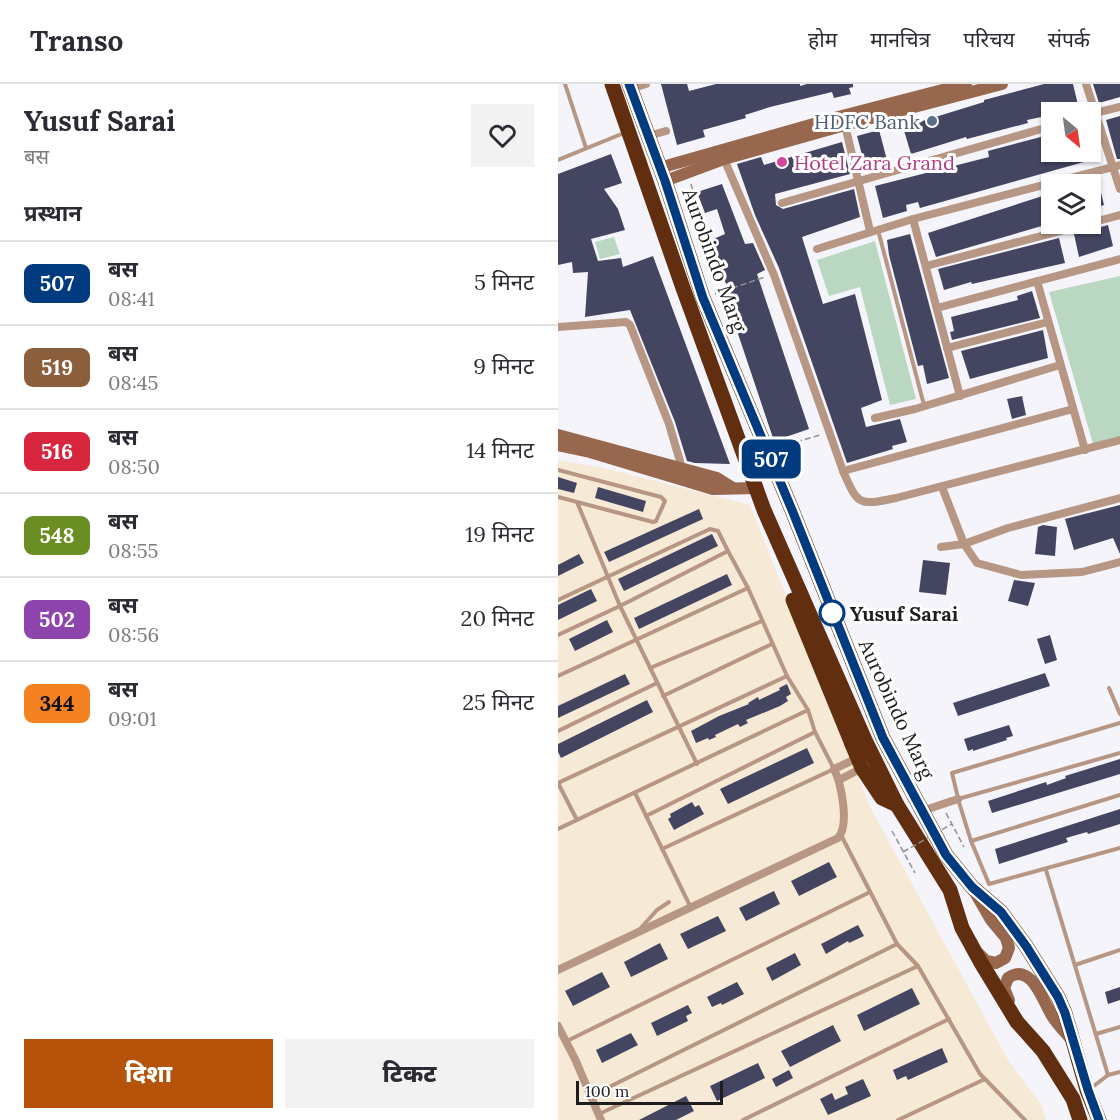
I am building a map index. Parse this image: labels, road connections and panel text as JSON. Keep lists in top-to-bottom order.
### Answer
{
  "streets": {
    "highway": ["Aurobindo Marg"]
  },
  "places": ["HDFC Bank", "Hotel Zara Grand", "Yusuf Sarai"],
  "lines": ["bus line 507"],
  "scale_bar": "100 m",
  "north": "bottom right",
  "page": {
    "header": "Transo",
    "nav": [
      "होम",
      "मानचित्र",
      "परिचय",
      "संपर्क"
    ],
    "heading": [
      ["Yusuf Sarai", "बस"],
      "प्रस्थान"
    ],
    "on_map": "507",
    "list": [
      {
        "mark": "507",
        "name": "बस",
        "note": "08:41",
        "value": "5 मिनट"
      },
      {
        "mark": "519",
        "name": "बस",
        "note": "08:45",
        "value": "9 मिनट"
      },
      {
        "mark": "516",
        "name": "बस",
        "note": "08:50",
        "value": "14 मिनट"
      },
      {
        "mark": "548",
        "name": "बस",
        "note": "08:55",
        "value": "19 मिनट"
      },
      {
        "mark": "502",
        "name": "बस",
        "note": "08:56",
        "value": "20 मिनट"
      },
      {
        "mark": "344",
        "name": "बस",
        "note": "09:01",
        "value": "25 मिनट"
      }
    ],
    "buttons": ["दिशा", "टिकट"],
    "scale": "100 m"
  }
}
